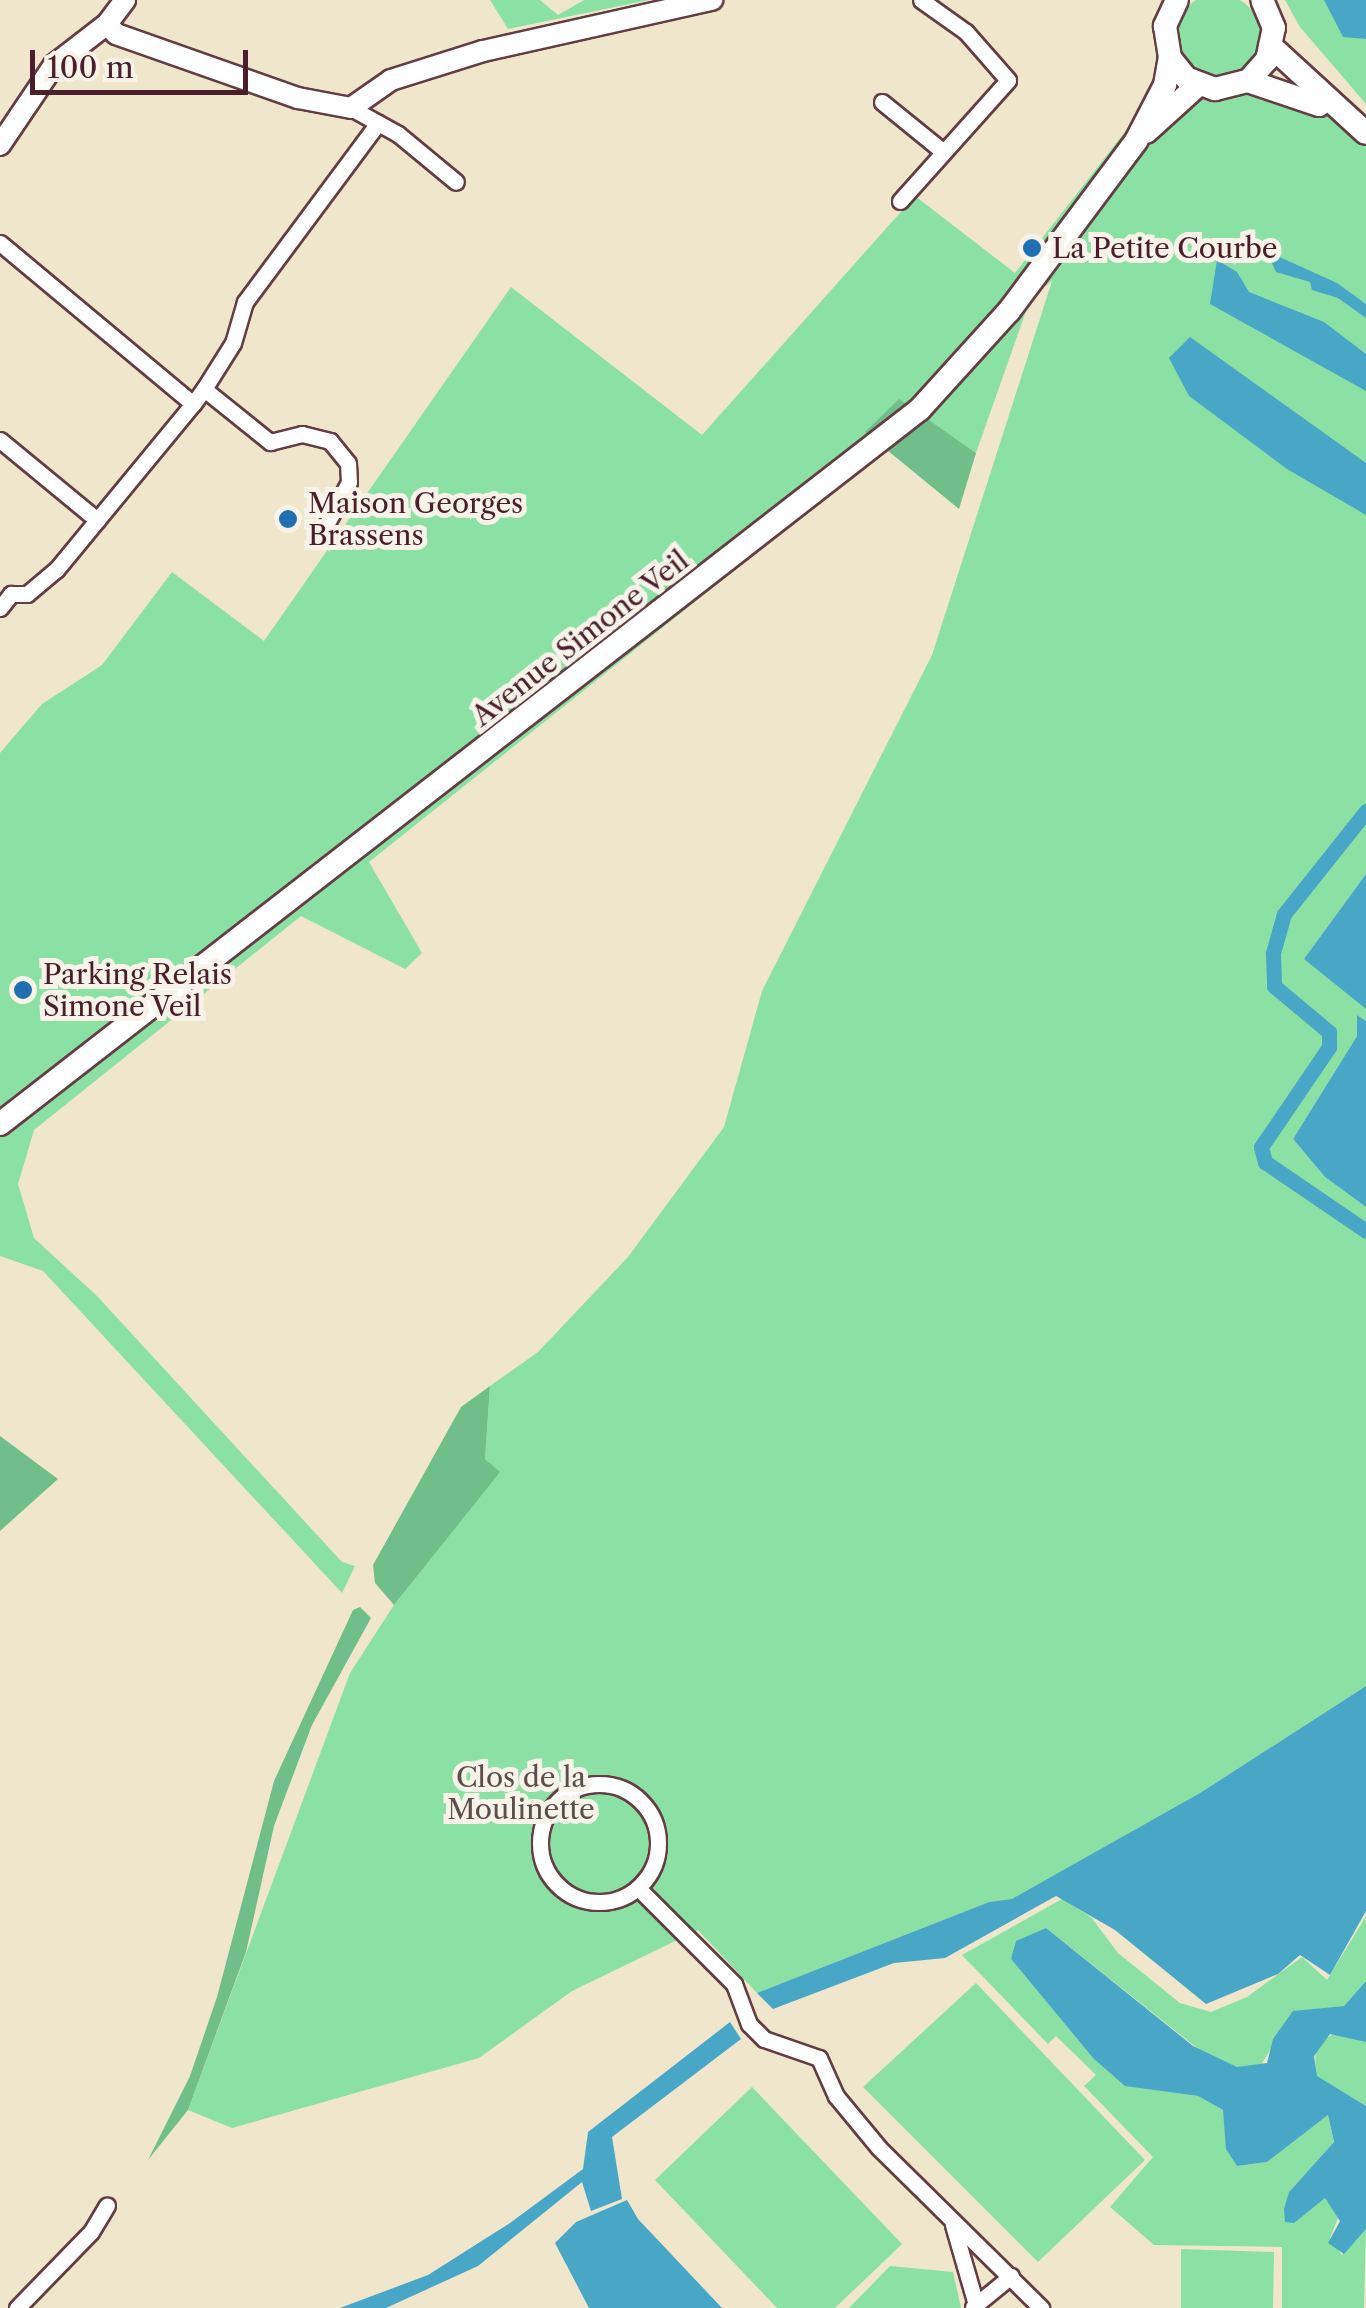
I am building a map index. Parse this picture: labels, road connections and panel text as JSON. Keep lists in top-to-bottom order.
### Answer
{
  "streets": {
    "main road": ["Avenue Simone Veil"]
  },
  "parks": ["Clos de la Moulinette"],
  "places": ["La Petite Courbe", "Maison Georges Brassens", "Parking Relais Simone Veil"],
  "scale_bar": "100 m"
}
